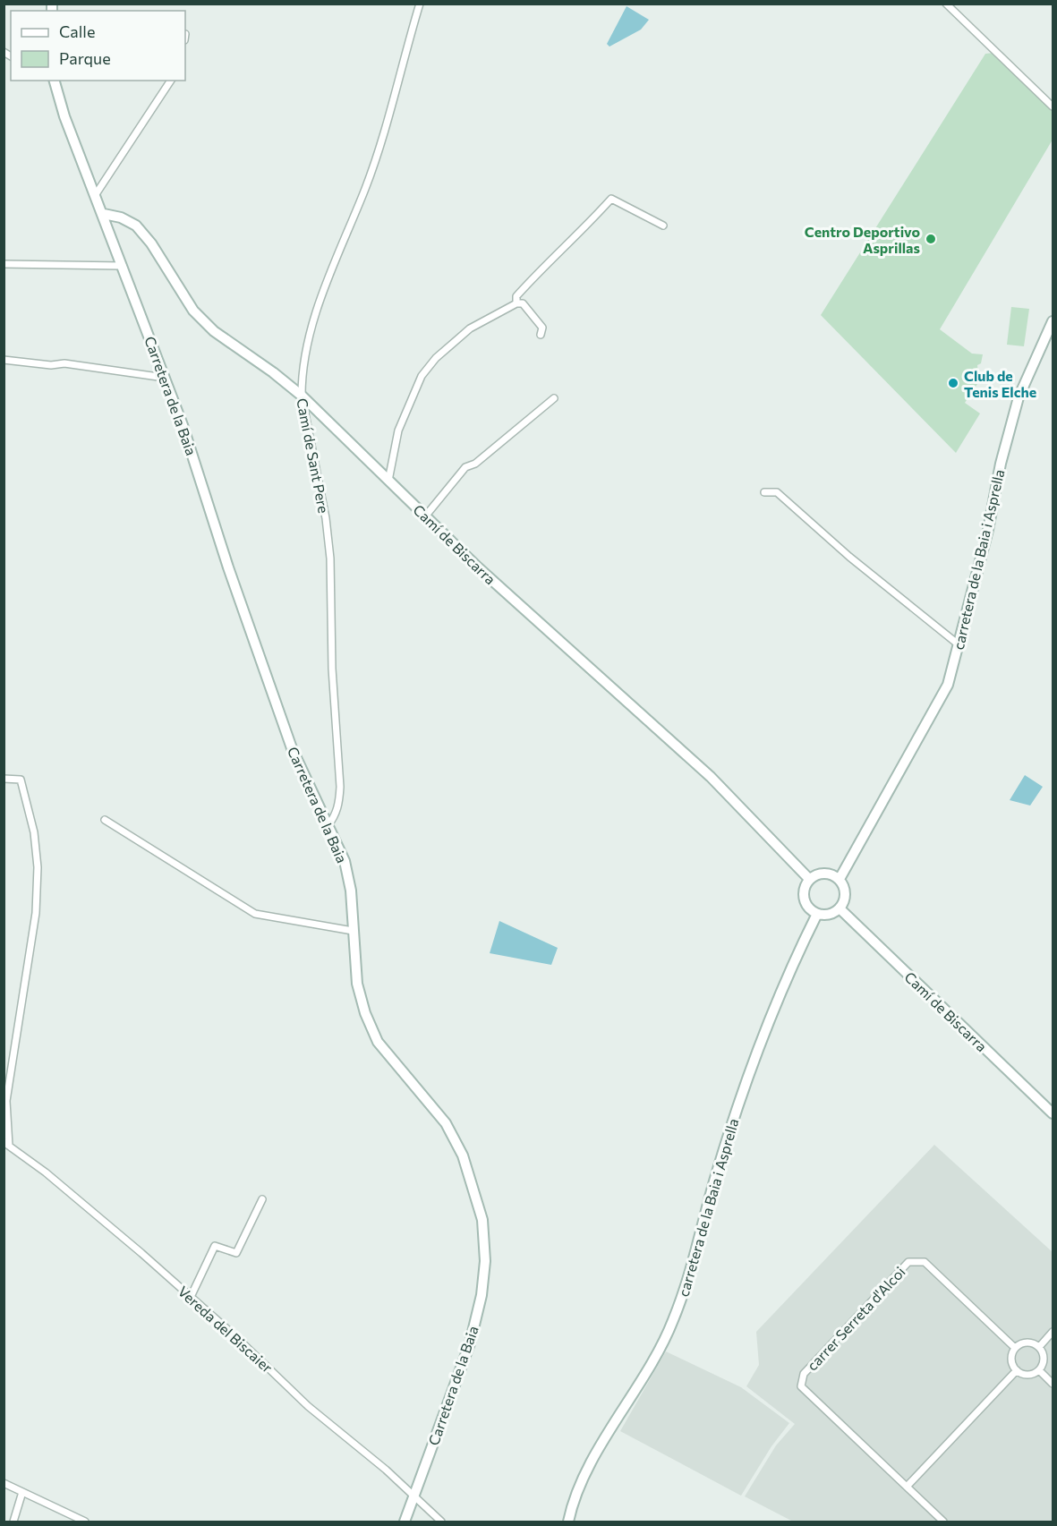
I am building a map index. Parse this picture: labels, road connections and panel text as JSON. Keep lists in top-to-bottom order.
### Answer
{
  "streets": {
    "main road": ["Carretera de la Baia", "Camí de Biscarra", "carretera de la Baia i Asprella"],
    "street": ["Camí de Sant Pere", "carrer Serreta d'Alcoi", "Vereda del Biscaier"]
  },
  "crossings": [
    ["Carretera de la Baia", "Camí de Sant Pere"],
    ["Carretera de la Baia", "Camí de Biscarra"],
    ["Carretera de la Baia", "Vereda del Biscaier"],
    ["Camí de Sant Pere", "Camí de Biscarra"],
    ["Camí de Biscarra", "carretera de la Baia i Asprella"]
  ],
  "places": ["Centro Deportivo Asprillas", "Club de Tenis Elche"],
  "legend": ["Calle", "Parque"]
}
